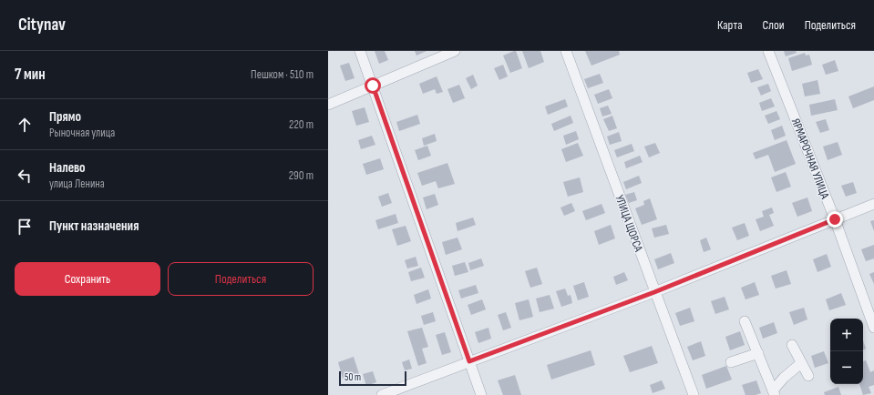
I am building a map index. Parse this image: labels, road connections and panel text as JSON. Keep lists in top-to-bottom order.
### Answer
{
  "streets": {
    "street": ["ЯРМАРОЧНАЯ УЛИЦА", "УЛИЦА ЩОРСА"]
  },
  "scale_bar": "50 m",
  "page": {
    "header": "Citynav",
    "nav": ["Карта", "Слои", "Поделиться"],
    "heading": ["7 мин", "Пешком · 510 m"],
    "list": [
      ["Прямо", "Рыночная улица", "220 m"],
      ["Налево", "улица Ленина", "290 m"],
      "Пункт назначения"
    ],
    "buttons": ["Сохранить", "Поделиться"],
    "map_buttons": ["+", "−"],
    "scale": "50 m"
  }
}
